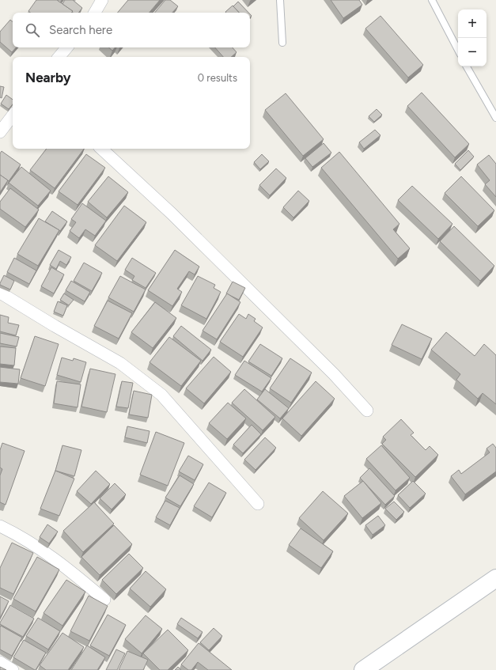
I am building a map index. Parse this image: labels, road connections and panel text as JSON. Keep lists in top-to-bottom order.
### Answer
{
  "page": {
    "map_buttons": ["+", "−"],
    "search": "Search here",
    "heading": ["Nearby", "0 results"]
  }
}
